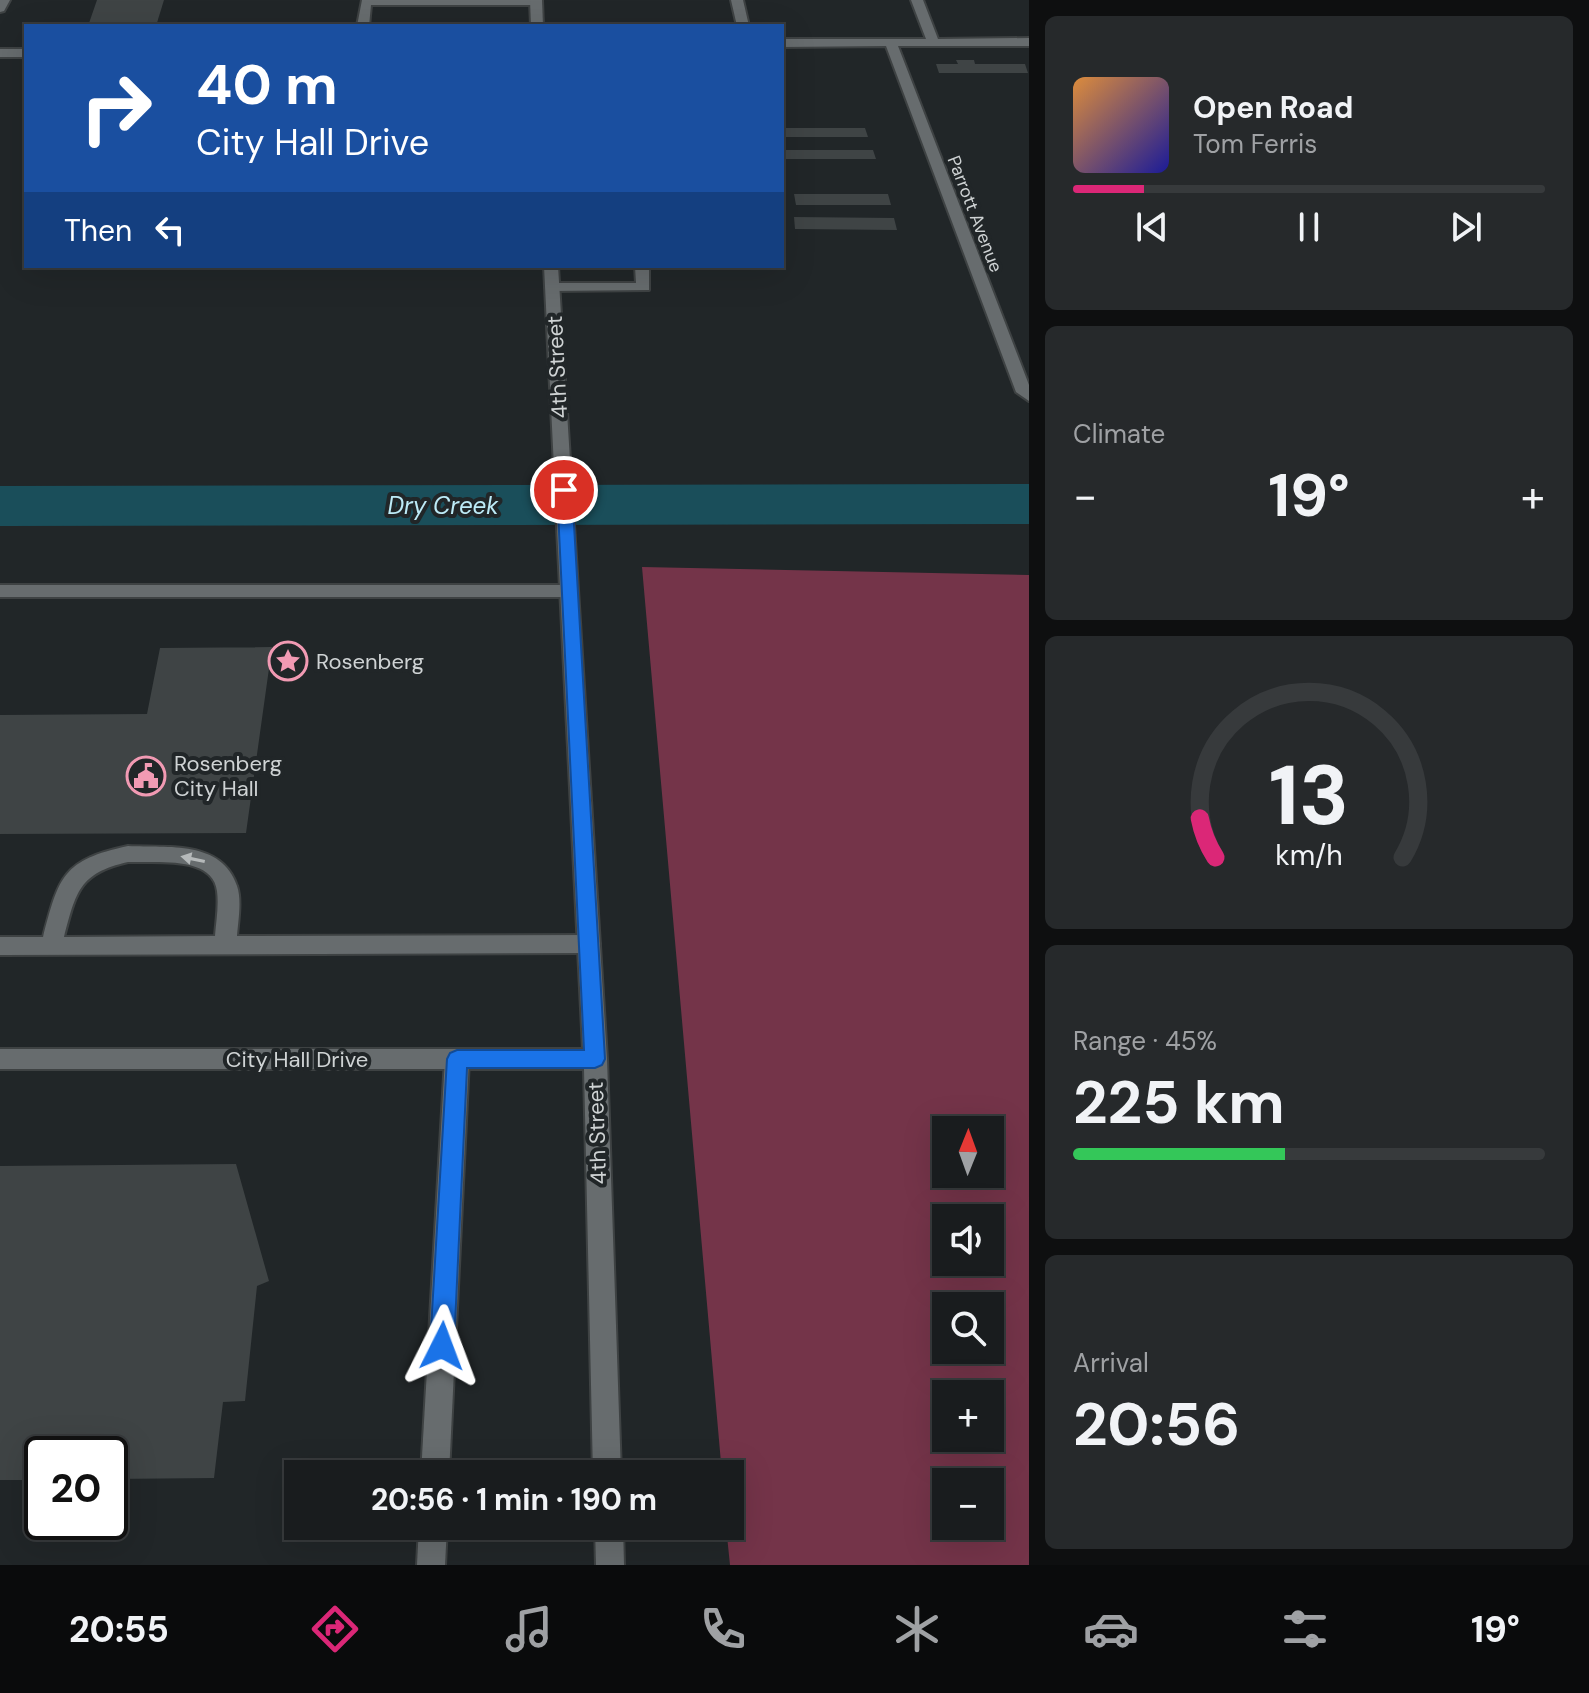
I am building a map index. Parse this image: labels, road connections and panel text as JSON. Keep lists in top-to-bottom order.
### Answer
{
  "streets": {
    "street": ["Parrott Avenue", "4th Street", "City Hall Drive"]
  },
  "crossings": [
    ["4th Street", "City Hall Drive"]
  ],
  "water": ["Dry Creek"],
  "places": {
    "place": ["Rosenberg"],
    "public building": ["Rosenberg City Hall"]
  },
  "north": "top",
  "page": {
    "turn": ["40 m", "City Hall Drive"],
    "song": ["Open Road", "Tom Ferris"],
    "then": "Then",
    "tile": [
      "Climate",
      ["Range · 45%", "225 km"],
      ["Arrival", "20:56"]
    ],
    "heat": ["−", "19°", "+"],
    "map_buttons": ["+", "−"],
    "limit": "20",
    "trip": "20:56 · 1 min · 190 m",
    "tabs": ["20:55", "19°"],
    "gauge": ["13", "km/h"]
  }
}
